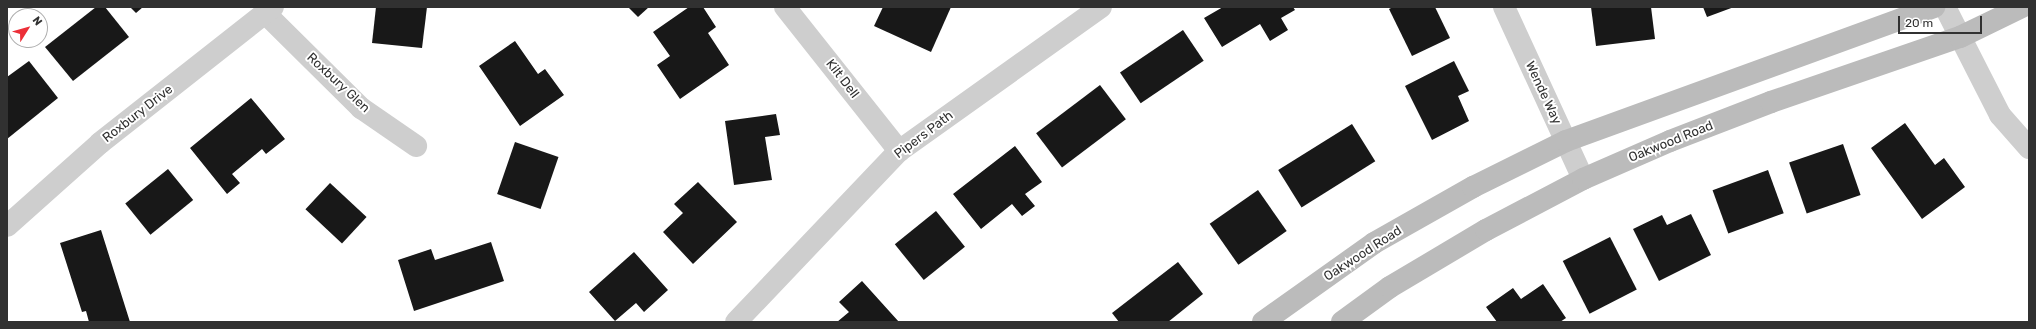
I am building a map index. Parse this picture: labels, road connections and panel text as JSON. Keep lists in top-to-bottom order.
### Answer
{
  "streets": {
    "street": [
      "Kilt Dell",
      "Roxbury Glen",
      "Wende Way",
      "Roxbury Drive",
      "Pipers Path",
      "Oakwood Road"
    ]
  },
  "crossings": [
    ["Kilt Dell", "Pipers Path"],
    ["Roxbury Glen", "Roxbury Drive"],
    ["Wende Way", "Oakwood Road"]
  ],
  "scale_bar": "20 m",
  "north": "top right"
}
